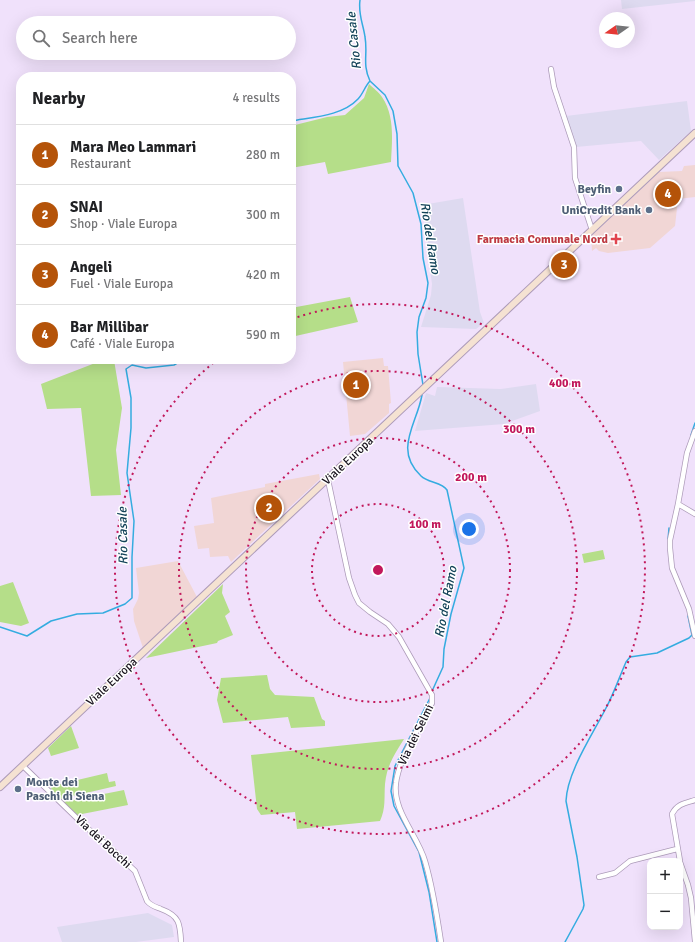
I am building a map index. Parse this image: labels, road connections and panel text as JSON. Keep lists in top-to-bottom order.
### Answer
{
  "streets": {
    "main road": ["Viale Europa"],
    "street": ["Via dei Selmi", "Via dei Bocchi"]
  },
  "crossings": [
    ["Viale Europa", "Via dei Selmi"],
    ["Viale Europa", "Via dei Bocchi"]
  ],
  "water": ["Rio Casale", "Rio del Ramo"],
  "places": {
    "other": ["Beyfin", "UniCredit Bank", "Monte dei Paschi di Siena"],
    "health": ["Farmacia Comunale Nord"]
  },
  "north": "left",
  "page": {
    "search": "Search here",
    "heading": ["Nearby", "4 results"],
    "list": [
      {
        "mark": "1",
        "name": "Mara Meo Lammari",
        "note": "Restaurant",
        "value": "280 m"
      },
      {
        "mark": "2",
        "name": "SNAI",
        "note": "Shop · Viale Europa",
        "value": "300 m"
      },
      {
        "mark": "3",
        "name": "Angeli",
        "note": "Fuel · Viale Europa",
        "value": "420 m"
      },
      {
        "mark": "4",
        "name": "Bar Millibar",
        "note": "Café · Viale Europa",
        "value": "590 m"
      }
    ],
    "pins": [
      "4",
      "3",
      "1",
      "2"
    ],
    "map_buttons": ["+", "−"]
  },
  "rings": [
    "400 m",
    "300 m",
    "200 m",
    "100 m"
  ]
}
